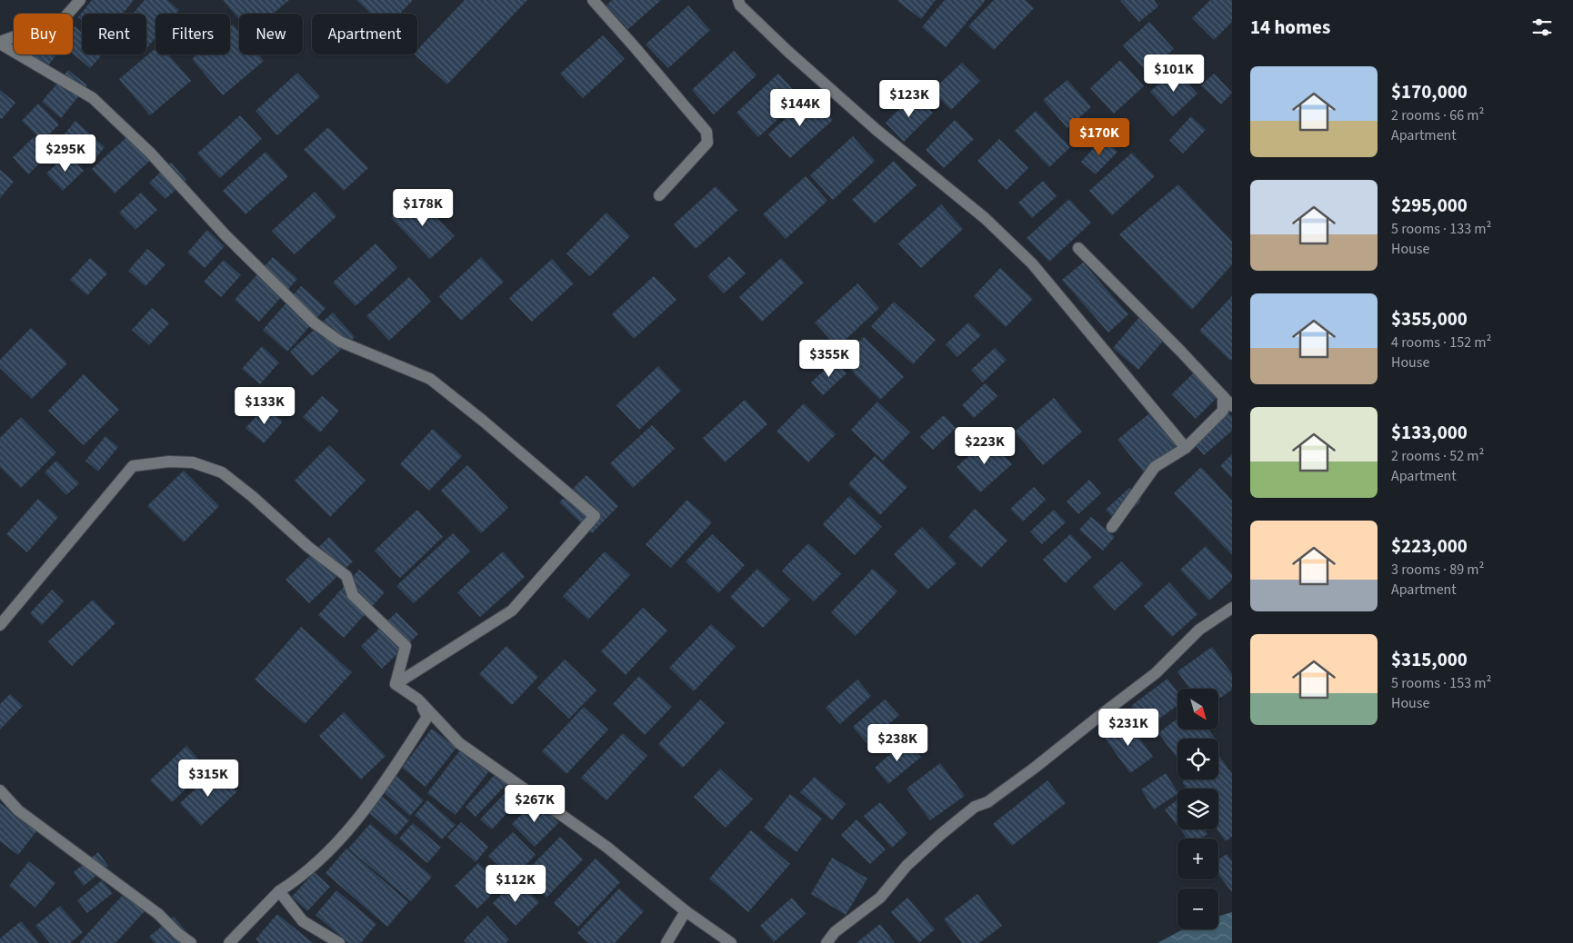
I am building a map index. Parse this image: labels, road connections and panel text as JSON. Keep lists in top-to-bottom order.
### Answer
{
  "north": "bottom right",
  "page": {
    "heading": "14 homes",
    "chip": [
      "Buy",
      "Rent",
      "Filters",
      "New",
      "Apartment"
    ],
    "price": [
      "$101K",
      "$123K",
      "$144K",
      "$170K",
      "$295K",
      "$178K",
      "$355K",
      "$133K",
      "$223K",
      "$231K",
      "$238K",
      "$315K",
      "$267K",
      "$112K"
    ],
    "list": [
      {
        "name": "$170,000",
        "note": "2 rooms · 66 m² · Apartment"
      },
      {
        "name": "$295,000",
        "note": "5 rooms · 133 m² · House"
      },
      {
        "name": "$355,000",
        "note": "4 rooms · 152 m² · House"
      },
      {
        "name": "$133,000",
        "note": "2 rooms · 52 m² · Apartment"
      },
      {
        "name": "$223,000",
        "note": "3 rooms · 89 m² · Apartment"
      },
      {
        "name": "$315,000",
        "note": "5 rooms · 153 m² · House"
      }
    ],
    "map_buttons": ["+", "−"]
  }
}
